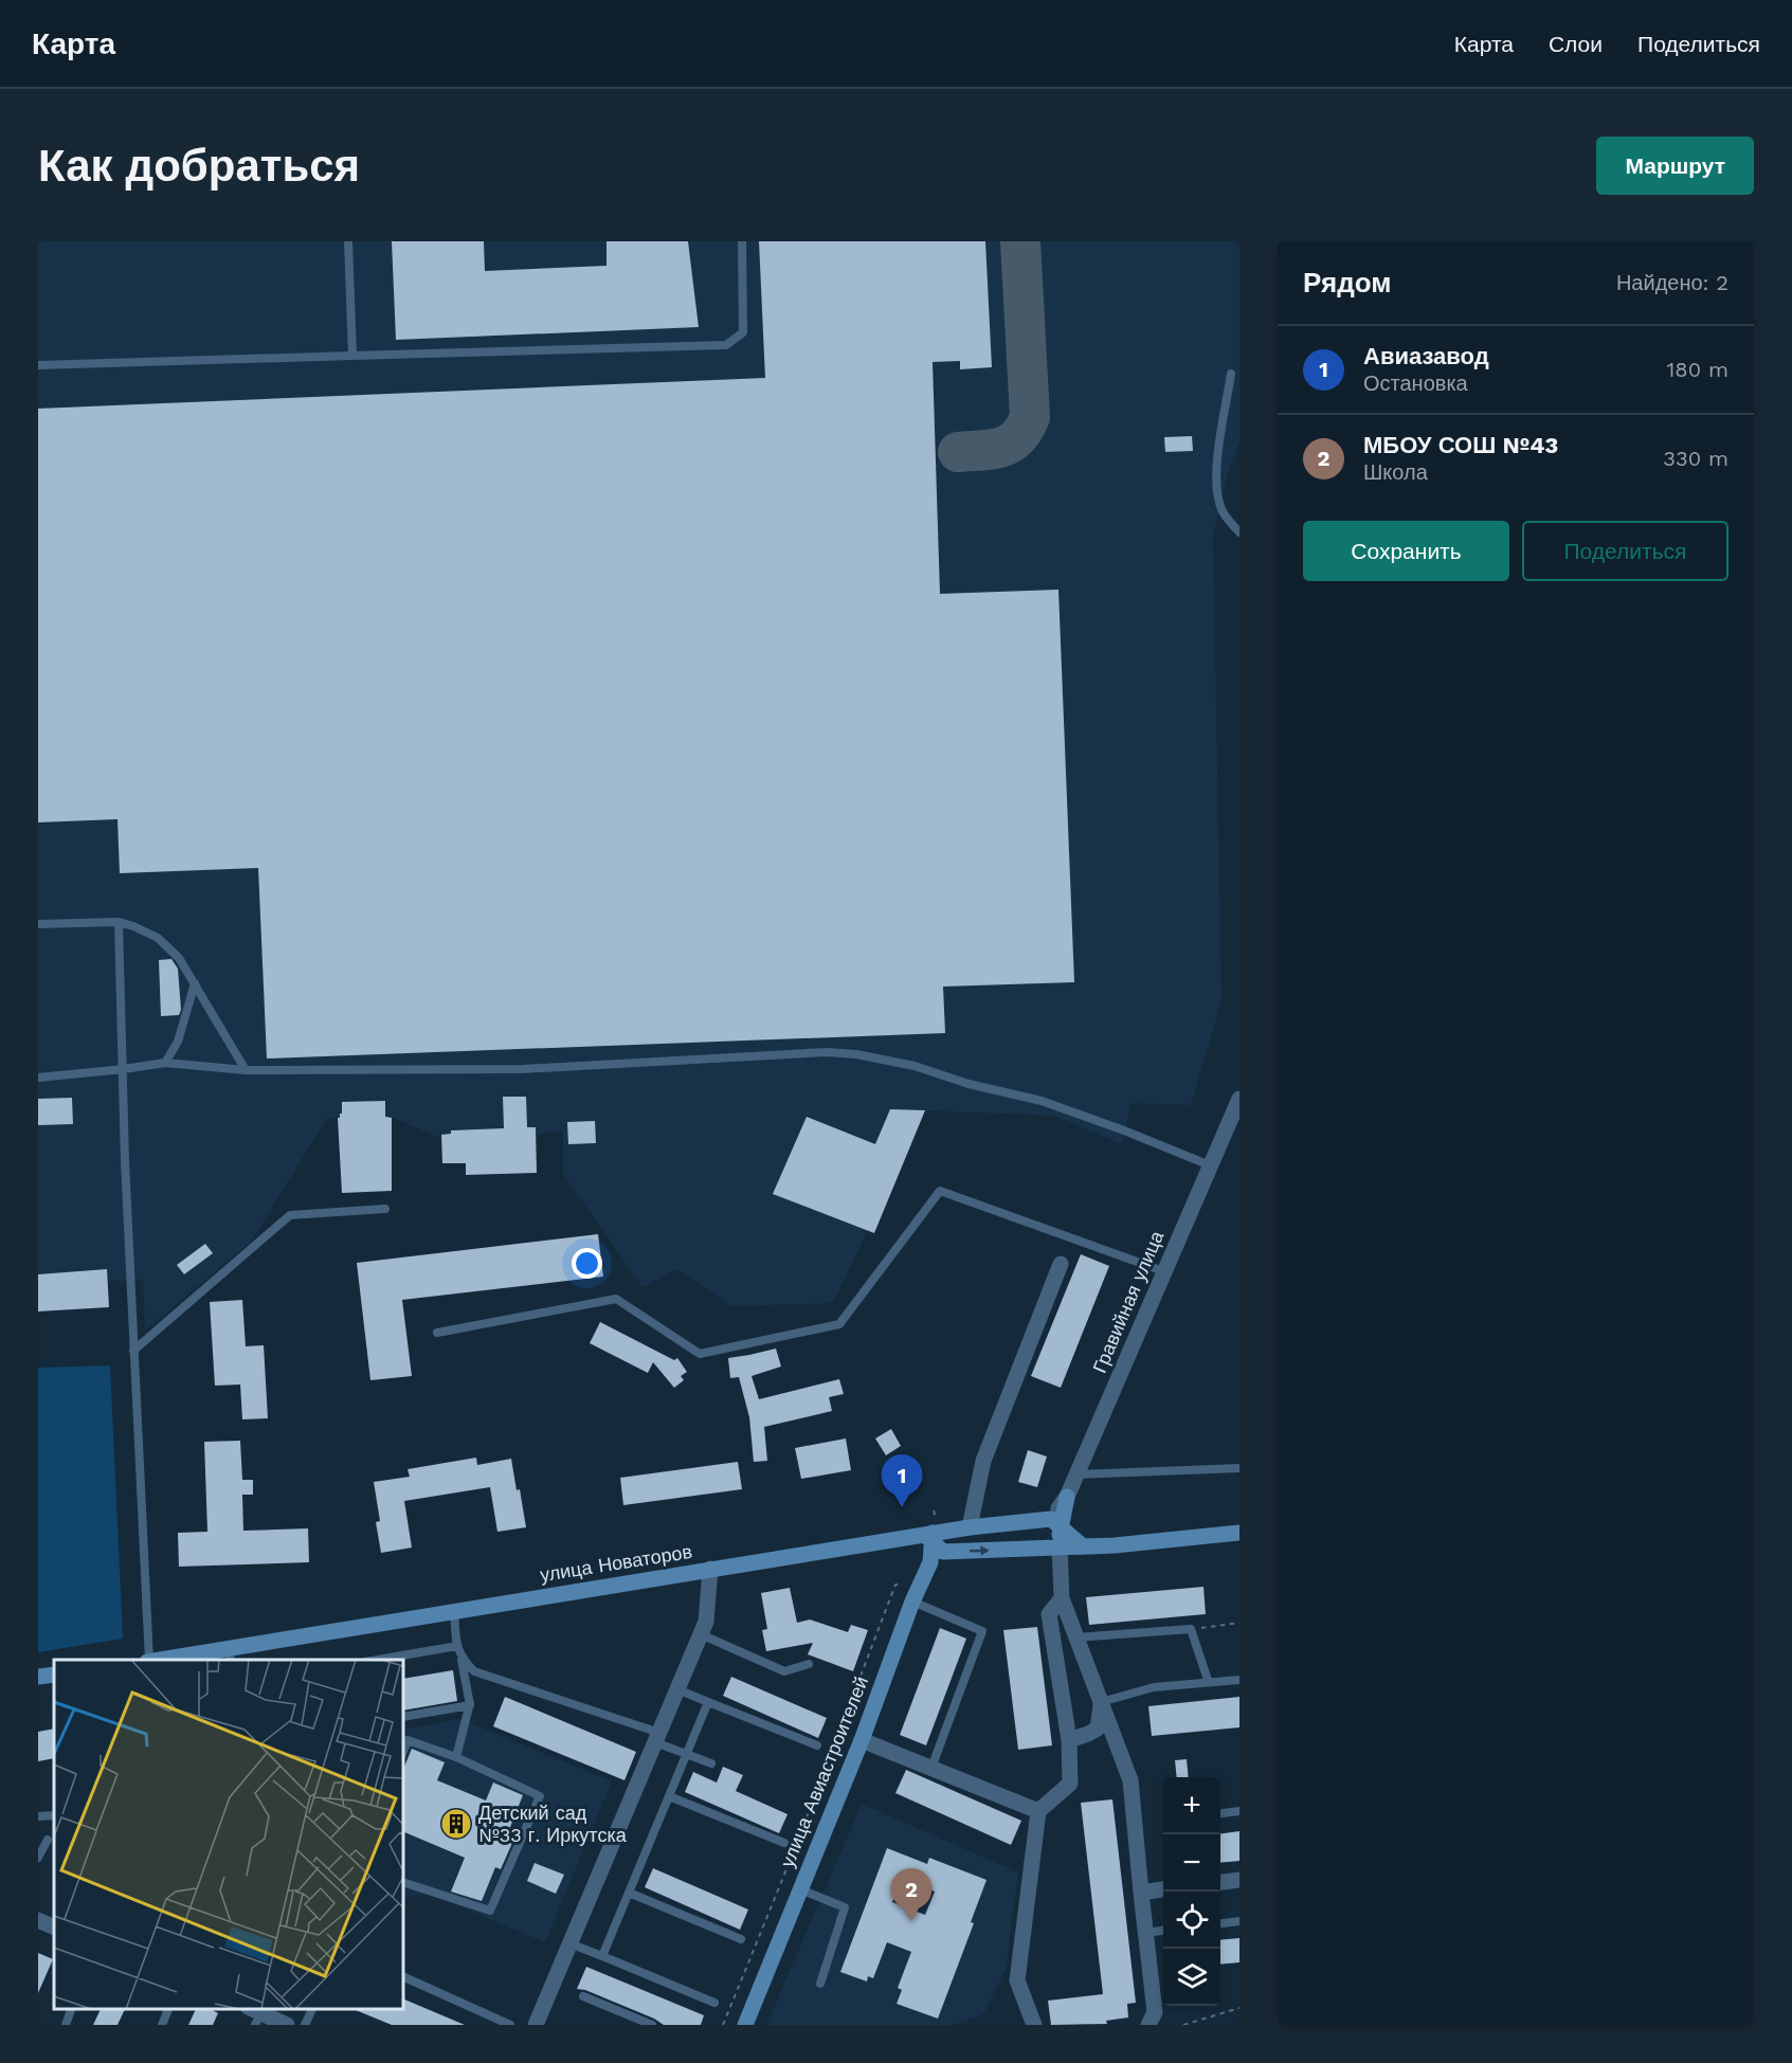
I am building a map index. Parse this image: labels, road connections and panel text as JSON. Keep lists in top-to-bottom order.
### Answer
{
  "streets": {
    "main road": ["улица Новаторов", "улица Авиастроителей"],
    "street": ["Гравийная улица"]
  },
  "crossings": [
    ["Гравийная улица", "улица Новаторов"],
    ["улица Новаторов", "улица Авиастроителей"]
  ],
  "places": {
    "building": ["Детский сад №33 г. Иркутска"]
  },
  "page": {
    "header": "Карта",
    "nav": ["Карта", "Слои", "Поделиться"],
    "buttons": [
      "Маршрут",
      ["Сохранить", "Поделиться"]
    ],
    "title": "Как добраться",
    "heading": ["Рядом", "Найдено: 2"],
    "list": [
      {
        "mark": "1",
        "name": "Авиазавод",
        "note": "Остановка",
        "value": "180 m"
      },
      {
        "mark": "2",
        "name": "МБОУ СОШ №43",
        "note": "Школа",
        "value": "330 m"
      }
    ],
    "pins": ["1", "2"],
    "map_buttons": ["+", "−"]
  }
}
